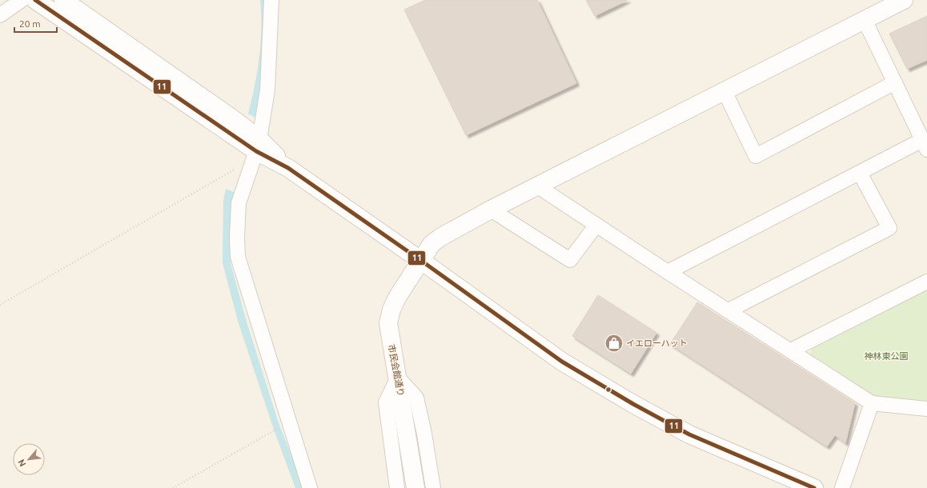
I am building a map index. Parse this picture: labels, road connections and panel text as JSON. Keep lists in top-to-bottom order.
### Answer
{
  "streets": {
    "street": ["市民会館通り"]
  },
  "parks": ["神林東公園"],
  "places": {
    "shop": ["イエローハット"]
  },
  "lines": ["transit line 11"],
  "scale_bar": "20 m",
  "north": "bottom left"
}
